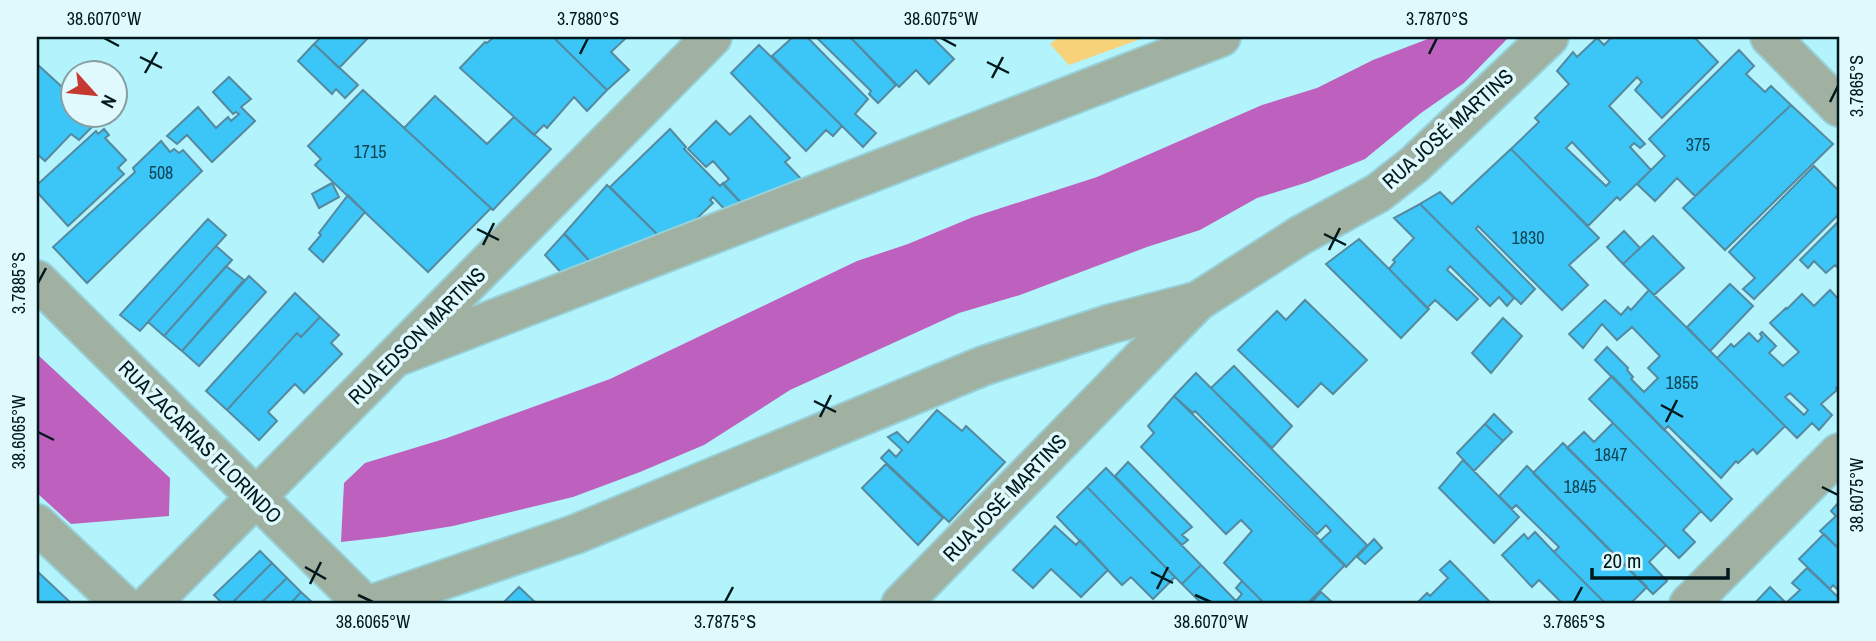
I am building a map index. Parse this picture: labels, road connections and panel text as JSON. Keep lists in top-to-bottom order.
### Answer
{
  "streets": {
    "street": ["RUA JOSÉ MARTINS", "RUA EDSON MARTINS", "RUA ZACARIAS FLORINDO"]
  },
  "crossings": [
    ["RUA EDSON MARTINS", "RUA ZACARIAS FLORINDO"]
  ],
  "house_numbers": [
    "375",
    "1715",
    "508",
    "1830",
    "1855",
    "1847",
    "1845"
  ],
  "scale_bar": "20 m",
  "north": "bottom right",
  "coordinates": [
    "38.6070°W",
    "3.7880°S",
    "38.6075°W",
    "3.7870°S",
    "3.7865°S",
    "3.7885°S",
    "38.6065°W",
    "3.7875°S"
  ]
}
